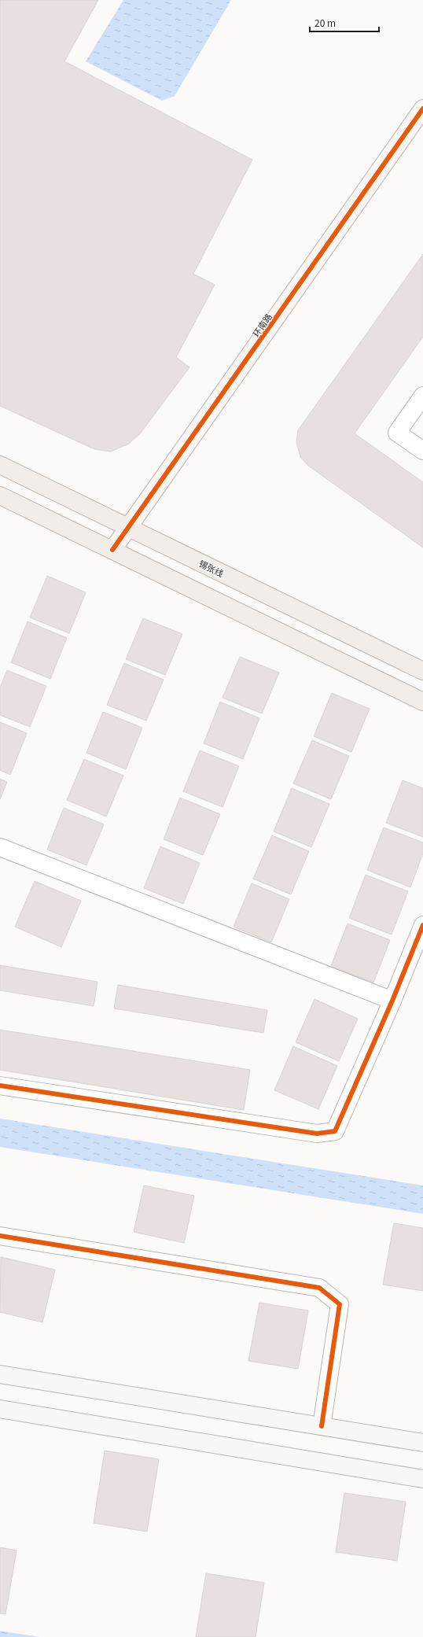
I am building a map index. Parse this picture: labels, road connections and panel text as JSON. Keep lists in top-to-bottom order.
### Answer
{
  "streets": {
    "main road": ["锡张线"],
    "street": ["环南路"]
  },
  "crossings": [
    ["环南路", "锡张线"]
  ],
  "scale_bar": "20 m"
}
